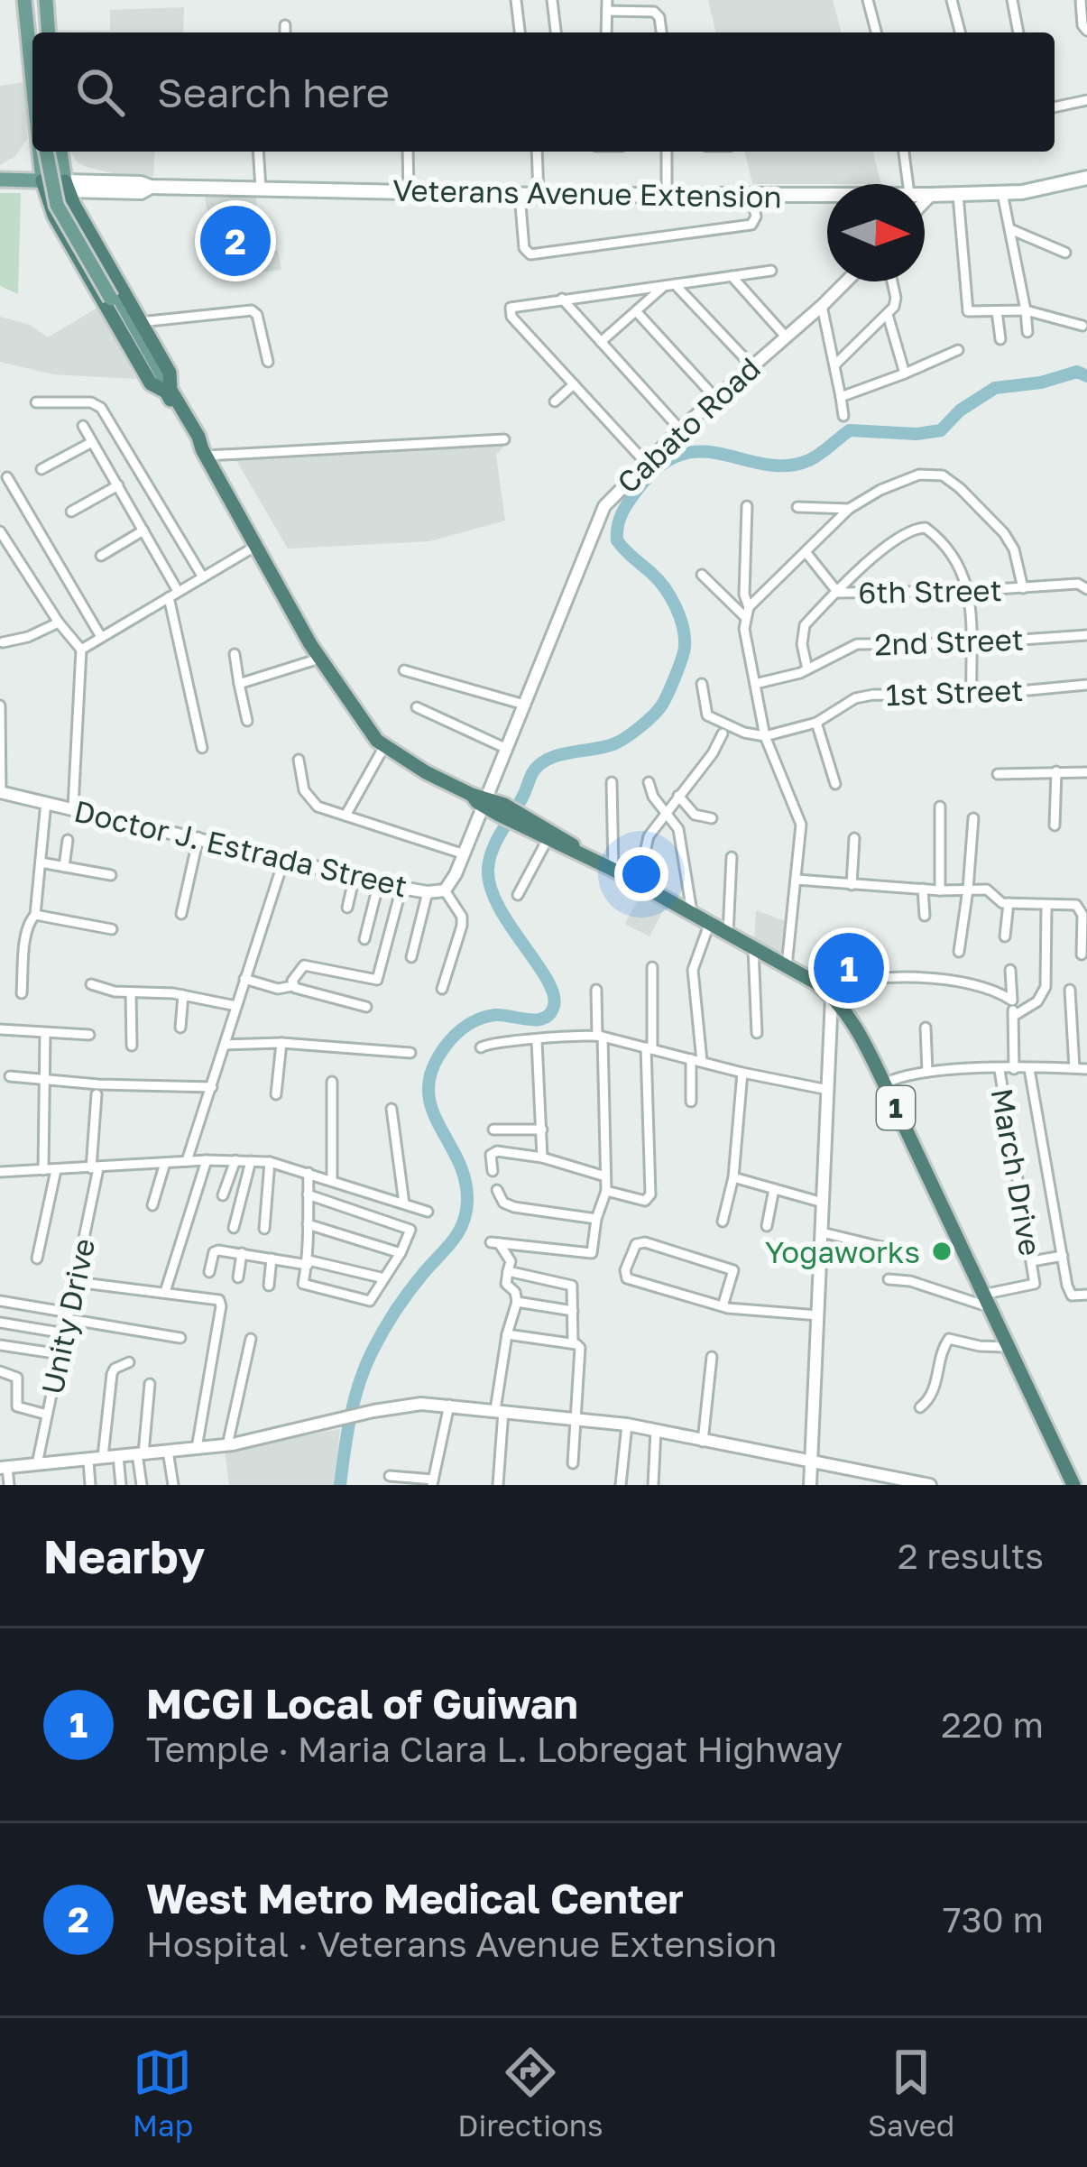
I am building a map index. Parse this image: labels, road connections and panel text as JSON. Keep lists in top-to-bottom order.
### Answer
{
  "streets": {
    "highway": ["1"],
    "main road": ["Veterans Avenue Extension"],
    "street": [
      "Cabato Road",
      "6th Street",
      "2nd Street",
      "1st Street",
      "Doctor J. Estrada Street",
      "March Drive",
      "Unity Drive"
    ]
  },
  "crossings": [
    ["Cabato Road", "Doctor J. Estrada Street"],
    ["Cabato Road", "1"],
    ["Doctor J. Estrada Street", "1"],
    ["1", "March Drive"]
  ],
  "places": ["Yogaworks"],
  "north": "right",
  "page": {
    "search": "Search here",
    "pins": ["2", "1"],
    "heading": ["Nearby", "2 results"],
    "list": [
      {
        "mark": "1",
        "name": "MCGI Local of Guiwan",
        "note": "Temple · Maria Clara L. Lobregat Highway",
        "value": "220 m"
      },
      {
        "mark": "2",
        "name": "West Metro Medical Center",
        "note": "Hospital · Veterans Avenue Extension",
        "value": "730 m"
      }
    ],
    "nav": ["Map", "Directions", "Saved"]
  }
}
